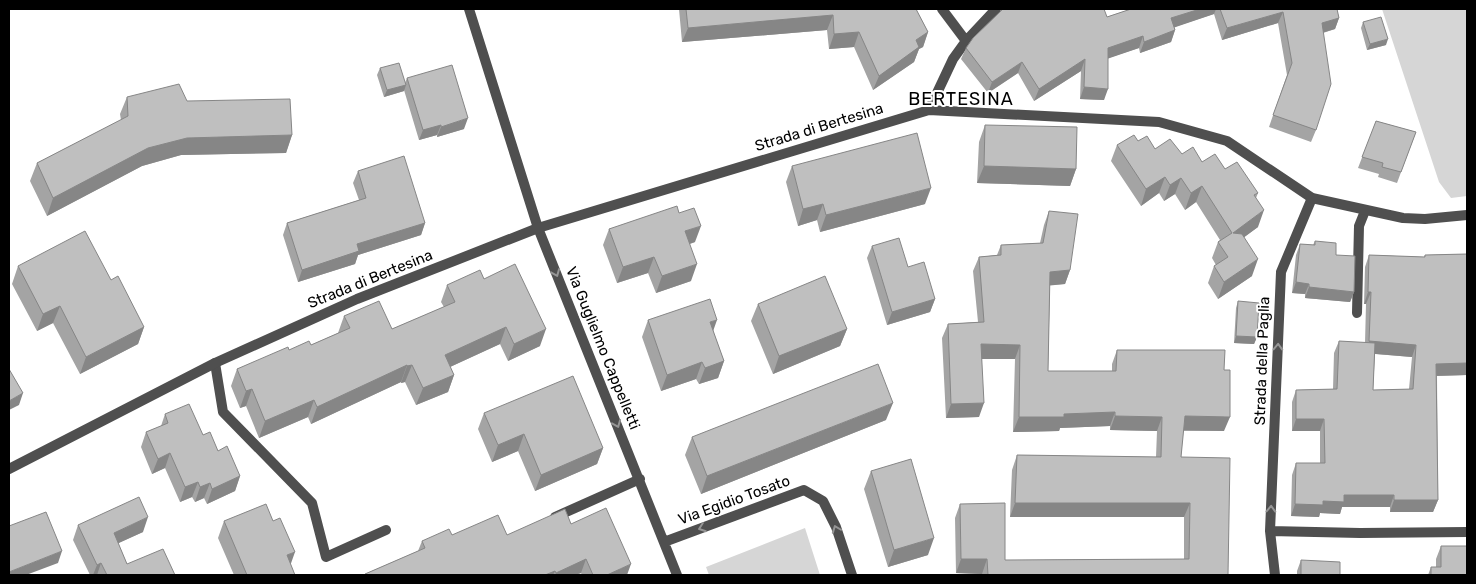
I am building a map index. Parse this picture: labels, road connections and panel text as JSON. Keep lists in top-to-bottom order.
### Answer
{
  "streets": {
    "street": [
      "Strada di Bertesina",
      "Via Guglielmo Cappelletti",
      "Strada della Paglia",
      "Via Egidio Tosato"
    ]
  },
  "crossings": [
    ["Strada di Bertesina", "Via Guglielmo Cappelletti"],
    ["Strada di Bertesina", "Strada della Paglia"],
    ["Via Guglielmo Cappelletti", "Via Egidio Tosato"]
  ],
  "one_way": ["Via Guglielmo Cappelletti", "Strada della Paglia"],
  "districts": ["BERTESINA"]
}
